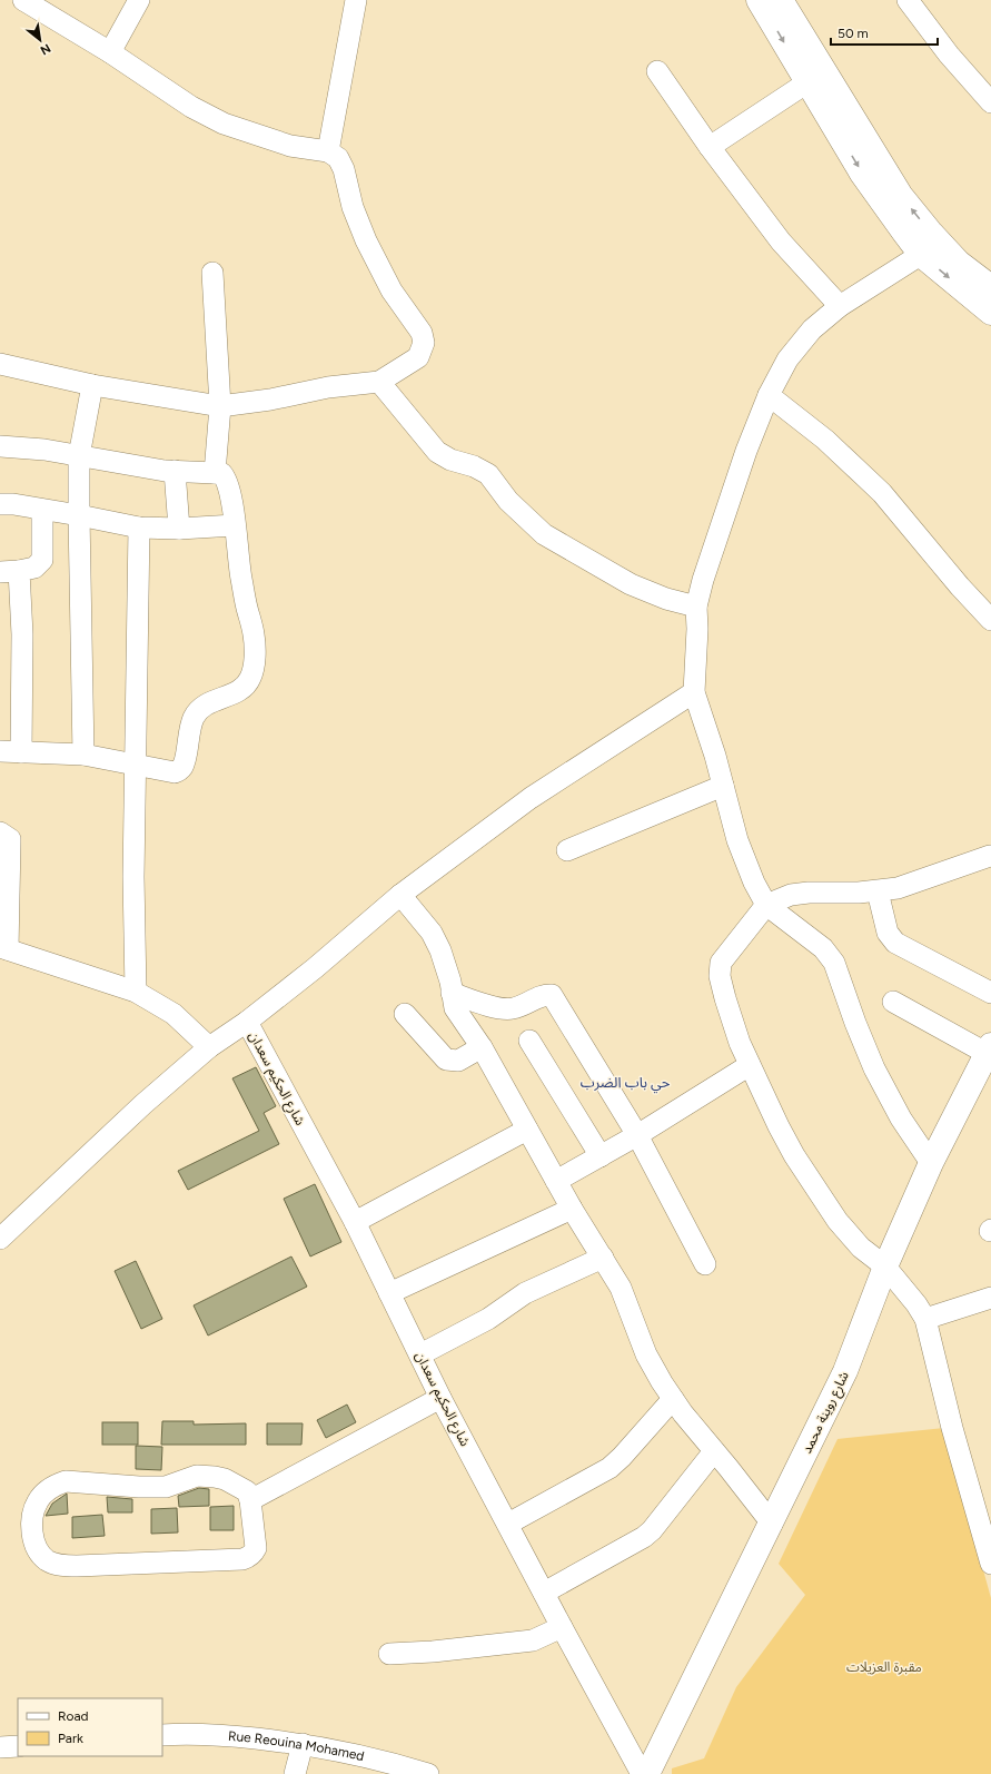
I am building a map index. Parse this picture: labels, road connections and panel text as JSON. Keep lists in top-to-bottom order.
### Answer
{
  "streets": {
    "main road": ["شارع روينة محمد"],
    "street": ["شارع الحكيم سعدان", "Rue Reouina Mohamed"]
  },
  "districts": ["حي باب الضرب"],
  "parks": ["مقبرة العزيلات"],
  "legend": ["Road", "Park"],
  "scale_bar": "50 m",
  "north": "bottom right"
}
